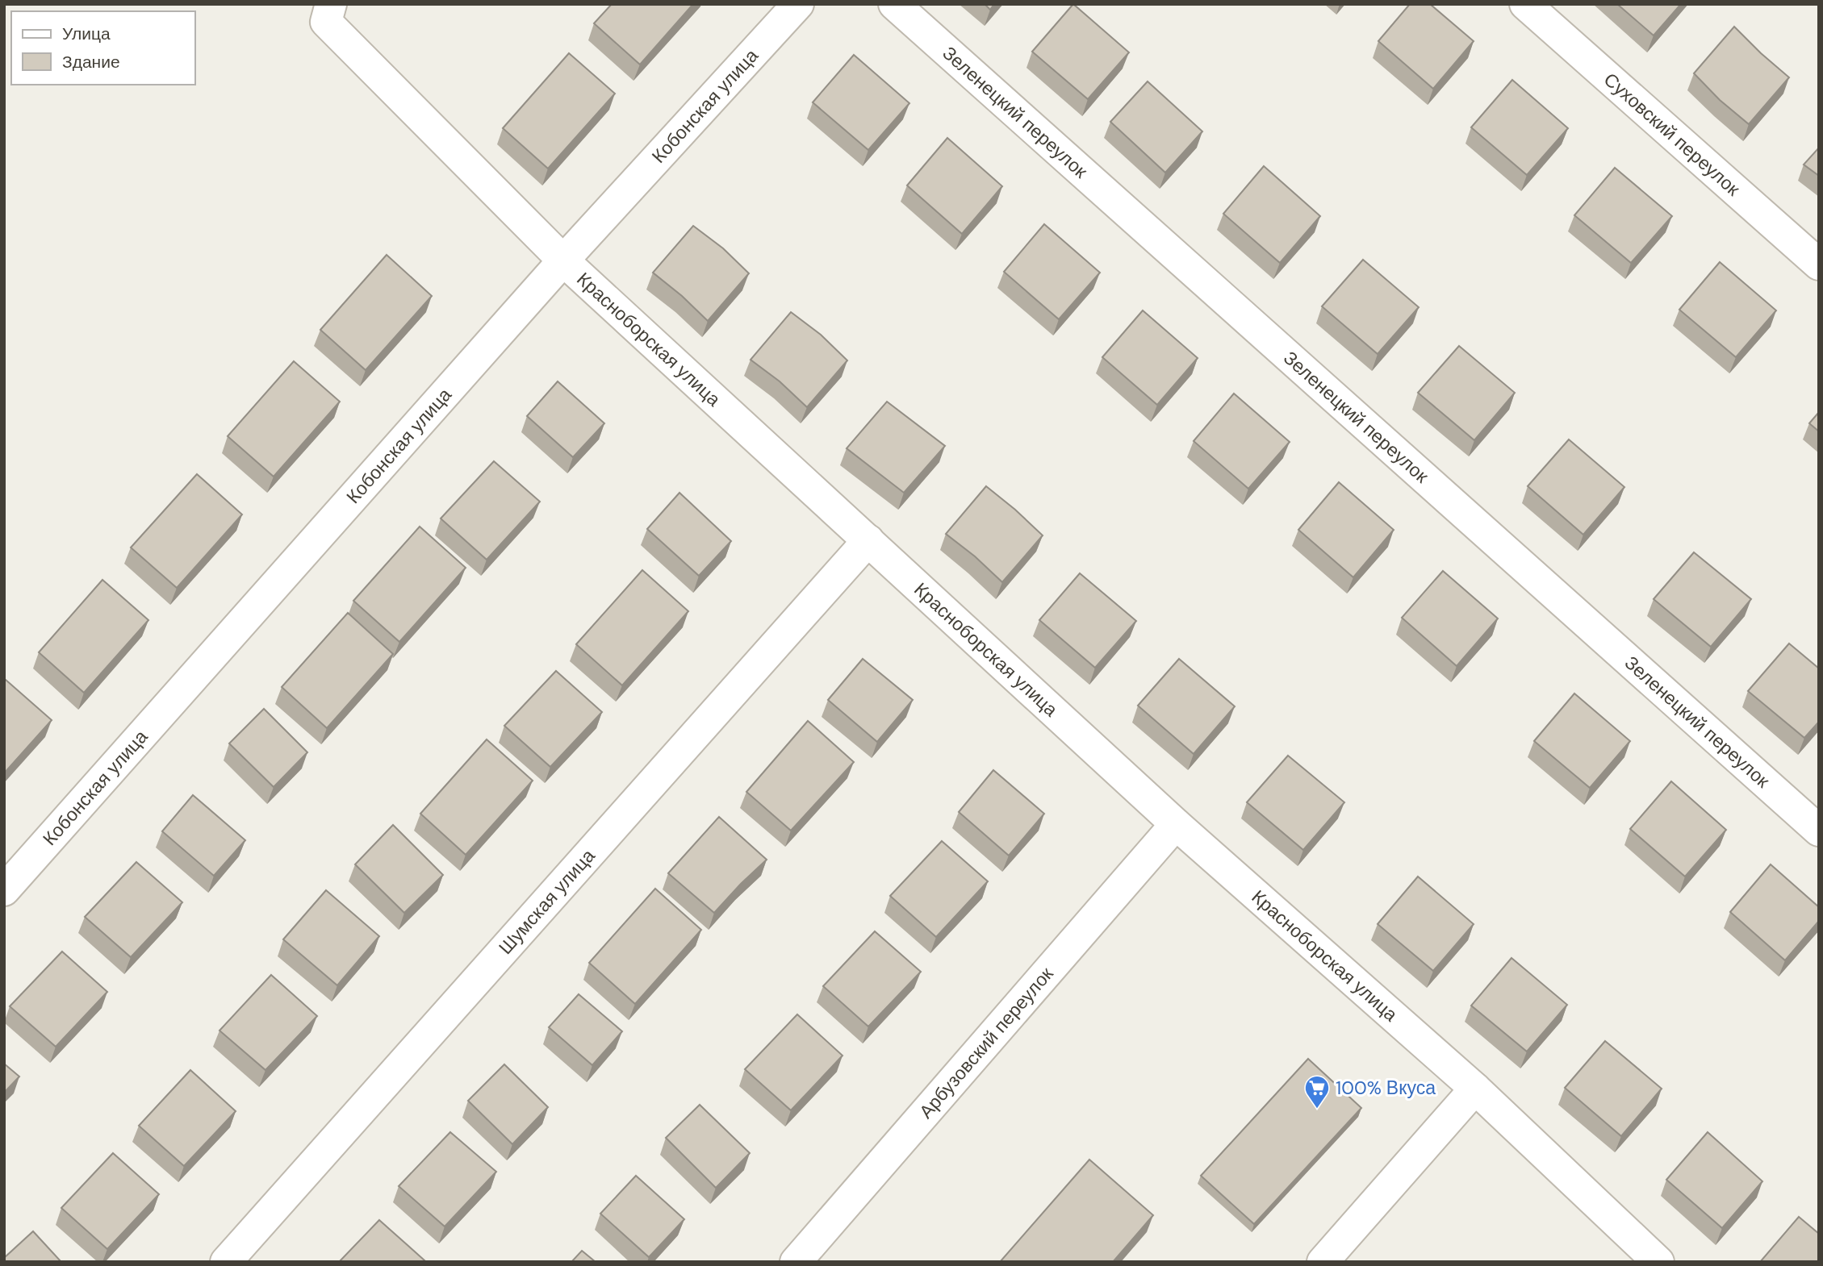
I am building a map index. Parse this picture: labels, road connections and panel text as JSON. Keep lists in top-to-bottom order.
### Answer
{
  "streets": {
    "street": [
      "Кобонская улица",
      "Зеленецкий переулок",
      "Суховский переулок",
      "Красноборская улица",
      "Шумская улица",
      "Арбузовский переулок"
    ]
  },
  "crossings": [
    ["Кобонская улица", "Красноборская улица"],
    ["Красноборская улица", "Шумская улица"],
    ["Красноборская улица", "Арбузовский переулок"]
  ],
  "places": {
    "supermarket": ["100% Вкуса"]
  },
  "legend": ["Улица", "Здание"]
}
